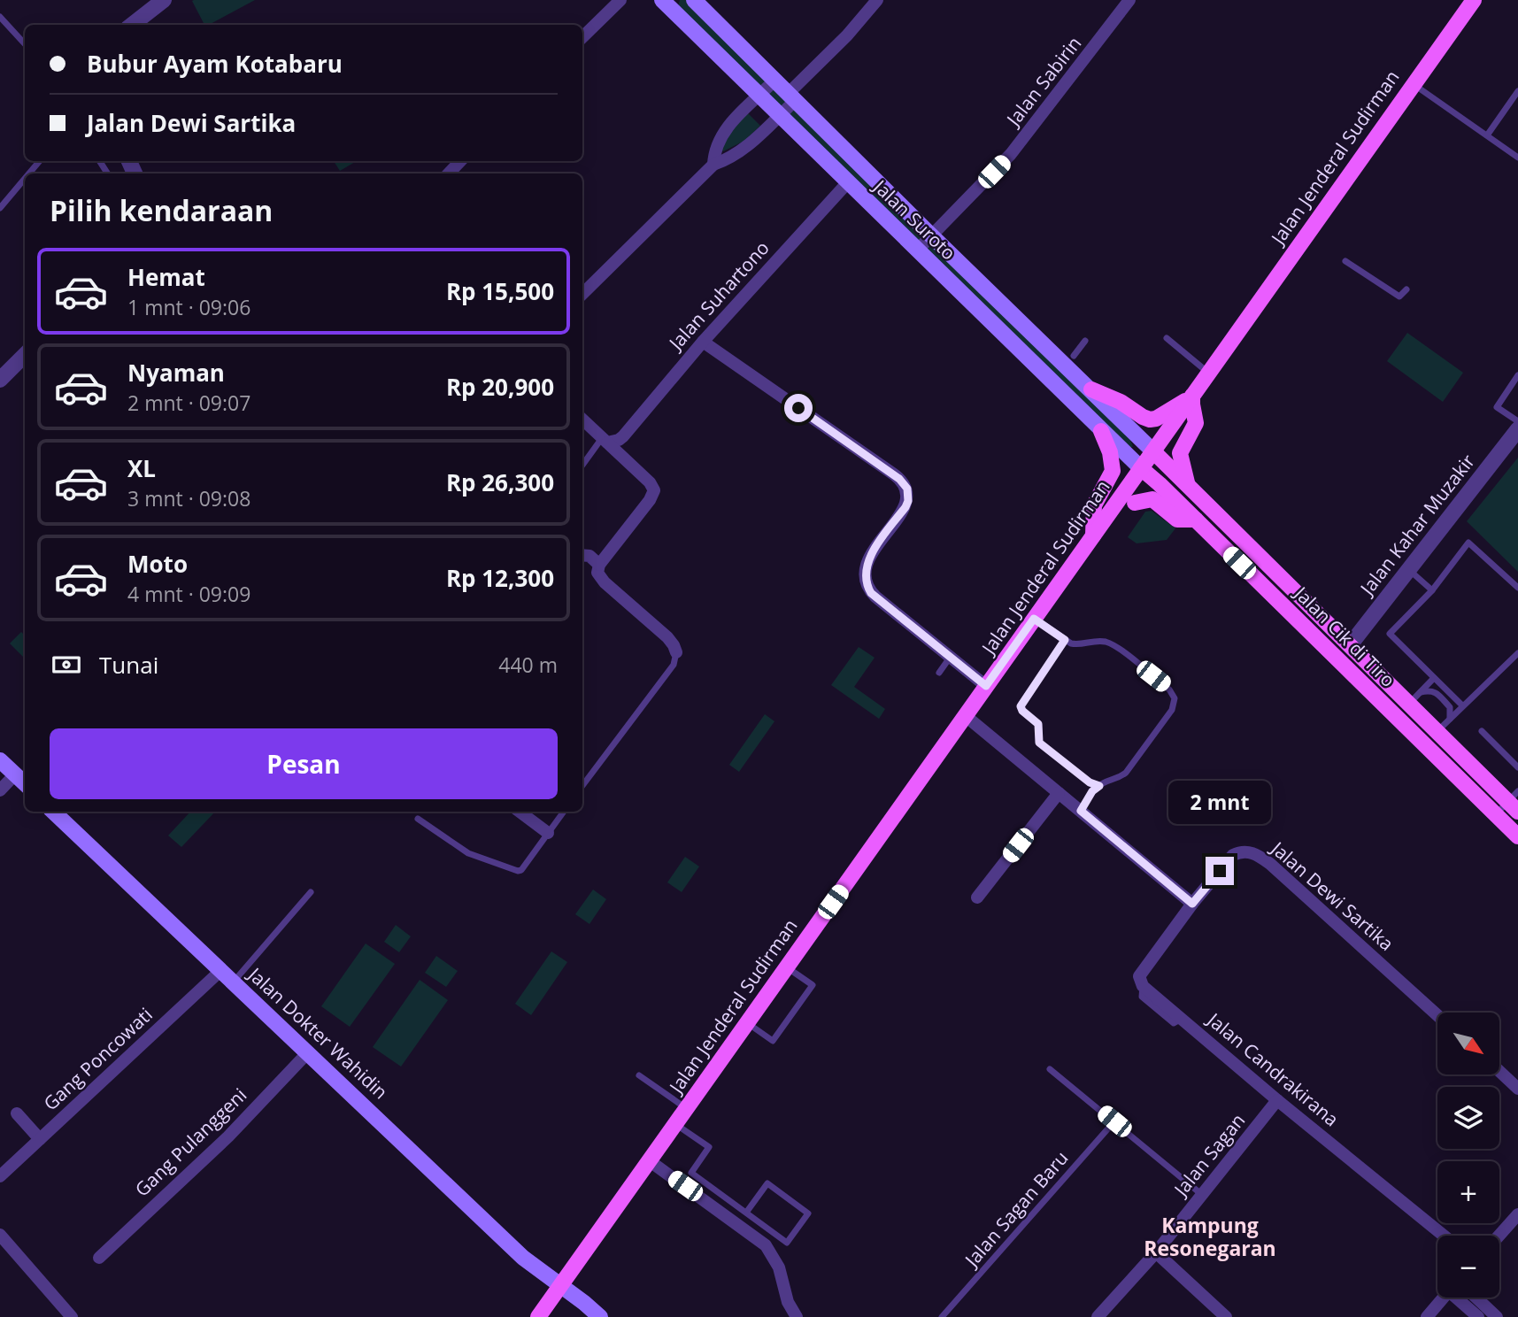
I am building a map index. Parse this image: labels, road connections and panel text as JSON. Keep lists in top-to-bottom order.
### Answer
{
  "streets": {
    "main road": [
      "Jalan Jenderal Sudirman",
      "Jalan Suroto",
      "Jalan Cik di Tiro",
      "Jalan Dokter Wahidin"
    ],
    "street": [
      "Jalan Sabirin",
      "Jalan Suhartono",
      "Jalan Kahar Muzakir",
      "Jalan Dewi Sartika",
      "Gang Poncowati",
      "Jalan Candrakirana",
      "Gang Pulanggeni",
      "Jalan Sagan"
    ],
    "lane": ["Jalan Sagan Baru"]
  },
  "crossings": [
    ["Jalan Sabirin", "Jalan Suroto"],
    ["Jalan Jenderal Sudirman", "Jalan Suroto"],
    ["Jalan Jenderal Sudirman", "Jalan Cik di Tiro"],
    ["Jalan Jenderal Sudirman", "Jalan Dokter Wahidin"],
    ["Jalan Suroto", "Jalan Suhartono"],
    ["Jalan Suroto", "Jalan Cik di Tiro"],
    ["Jalan Kahar Muzakir", "Jalan Cik di Tiro"],
    ["Jalan Dewi Sartika", "Jalan Candrakirana"],
    ["Jalan Dokter Wahidin", "Gang Poncowati"],
    ["Jalan Dokter Wahidin", "Gang Pulanggeni"],
    ["Jalan Candrakirana", "Jalan Sagan"]
  ],
  "districts": ["Kampung Resonegaran"],
  "north": "bottom right",
  "page": {
    "banner": ["Bubur Ayam Kotabaru", "Jalan Dewi Sartika"],
    "heading": "Pilih kendaraan",
    "list": [
      {
        "name": "Hemat",
        "note": "1 mnt · 09:06",
        "value": "Rp 15,500"
      },
      {
        "name": "Nyaman",
        "note": "2 mnt · 09:07",
        "value": "Rp 20,900"
      },
      {
        "name": "XL",
        "note": "3 mnt · 09:08",
        "value": "Rp 26,300"
      },
      {
        "name": "Moto",
        "note": "4 mnt · 09:09",
        "value": "Rp 12,300"
      }
    ],
    "pay": ["Tunai", "440 m"],
    "buttons": "Pesan",
    "bubble": "2 mnt",
    "map_buttons": ["+", "−"]
  }
}
